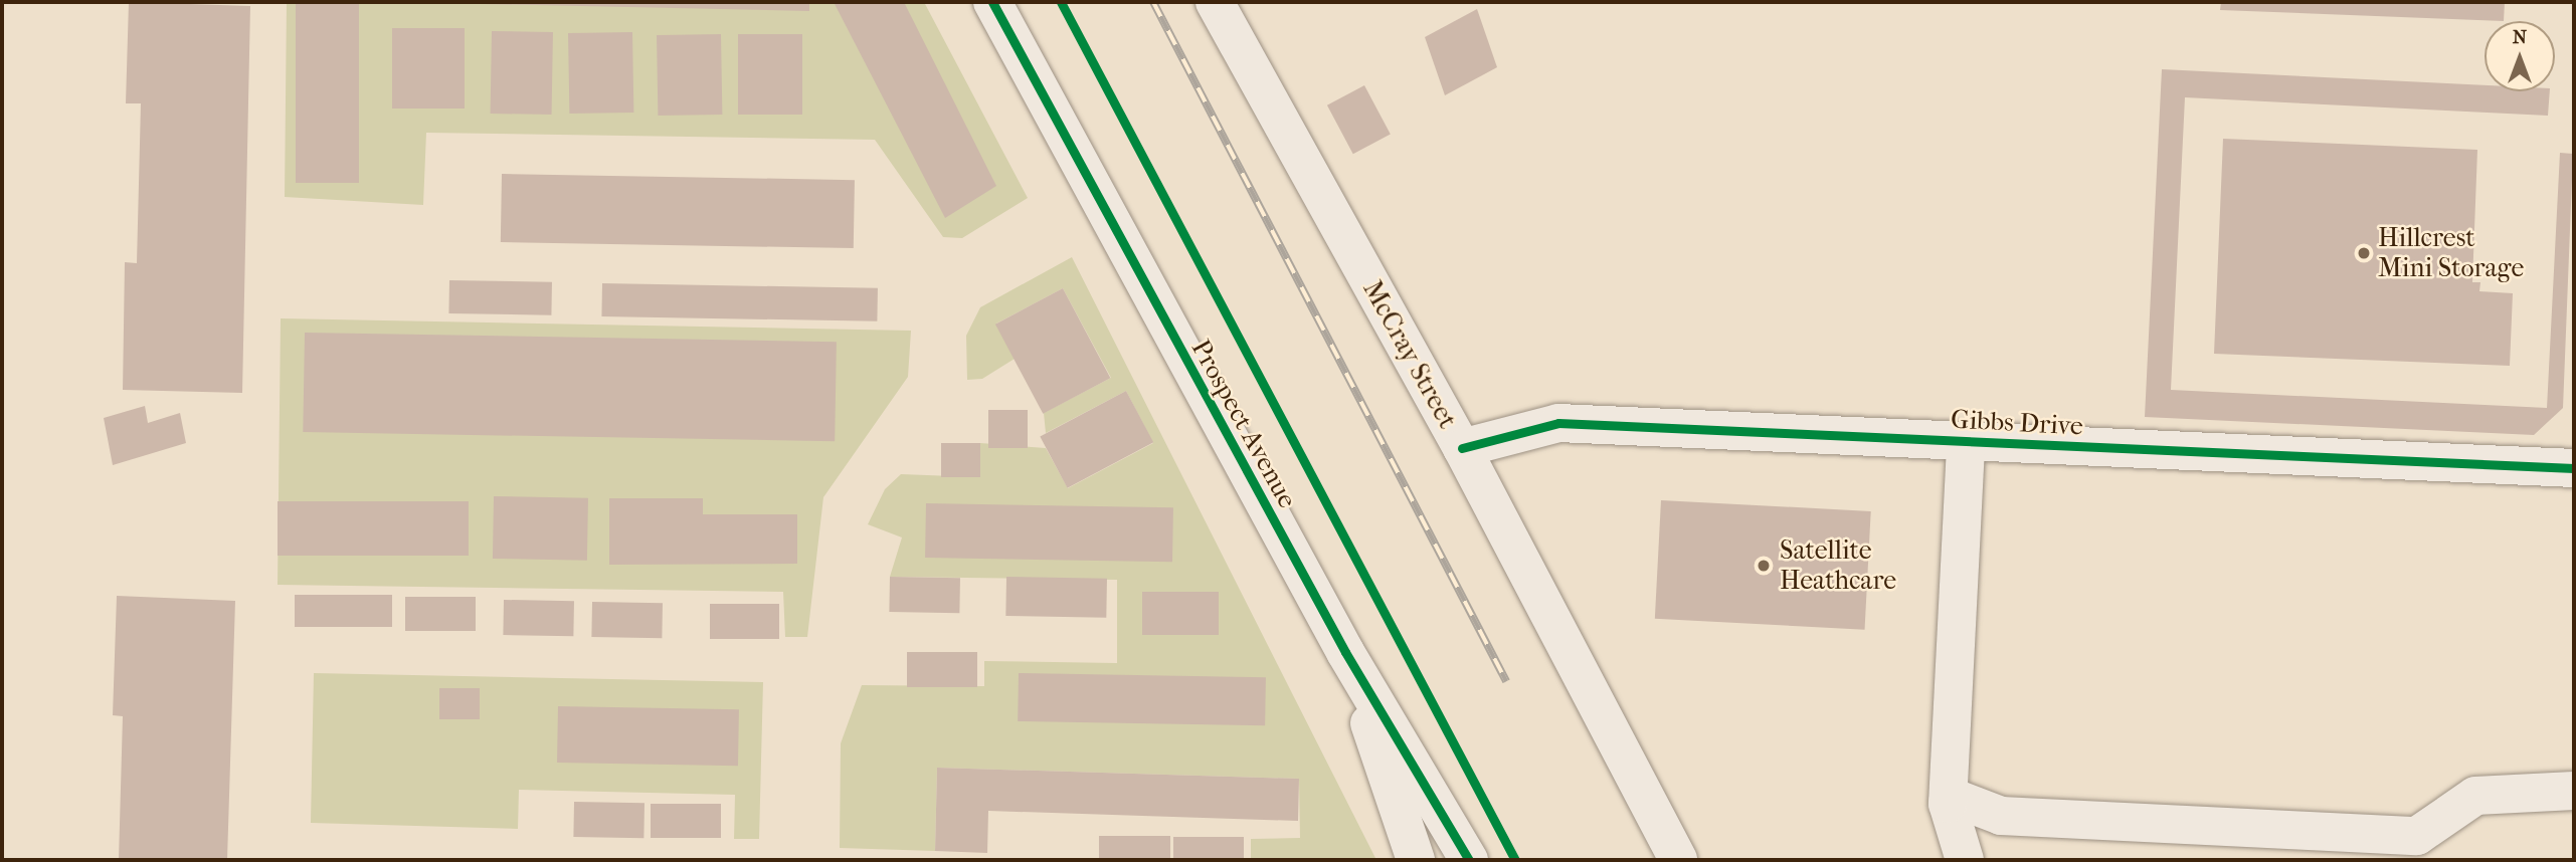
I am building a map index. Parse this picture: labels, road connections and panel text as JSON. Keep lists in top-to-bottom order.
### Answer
{
  "streets": {
    "street": ["McCray Street", "Gibbs Drive", "Prospect Avenue"]
  },
  "crossings": [
    ["McCray Street", "Gibbs Drive"]
  ],
  "places": ["Hillcrest Mini Storage", "Satellite Heathcare"],
  "north": "top"
}
